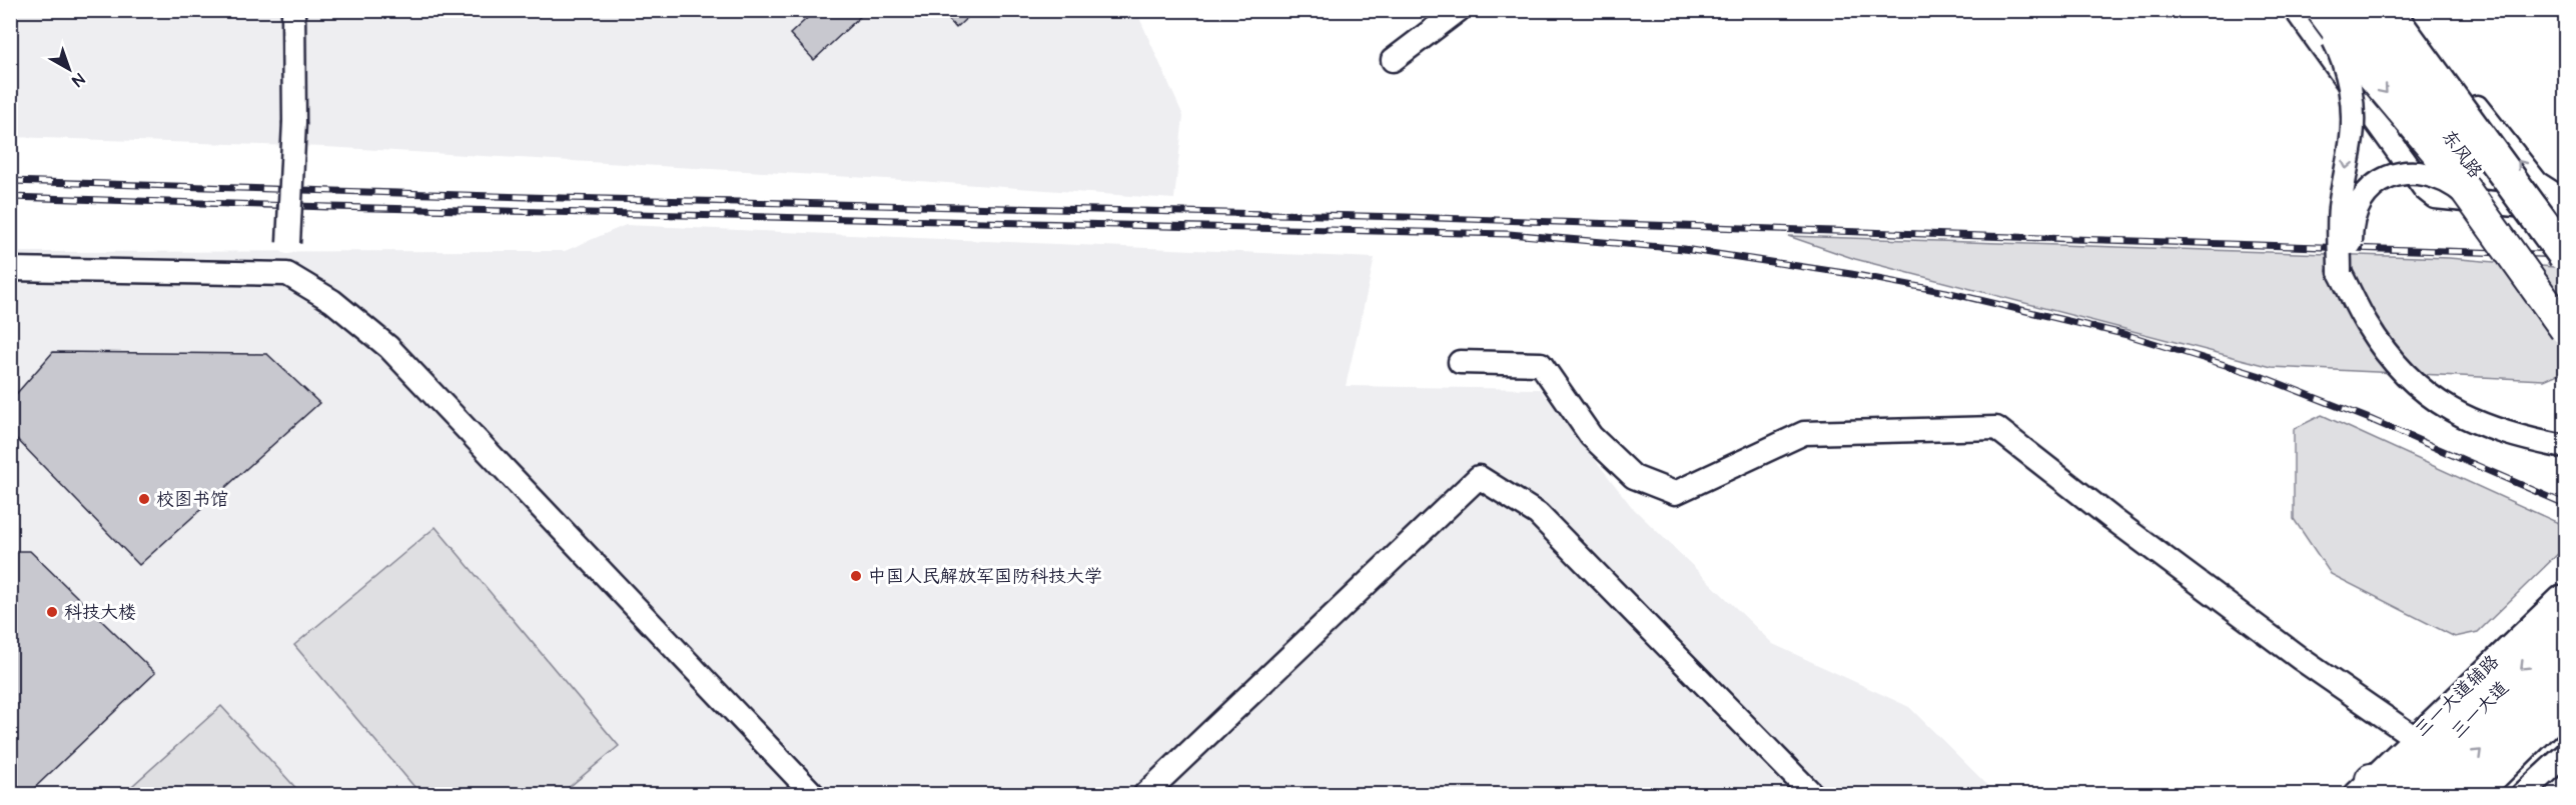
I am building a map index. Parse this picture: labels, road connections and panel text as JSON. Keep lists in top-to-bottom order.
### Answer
{
  "streets": {
    "highway": ["三一大道"],
    "main road": ["东风路"],
    "street": ["三一大道辅路"]
  },
  "crossings": [
    ["三一大道辅路", "三一大道"]
  ],
  "places": ["校图书馆", "中国人民解放军国防科技大学", "科技大楼"],
  "north": "bottom right"
}
